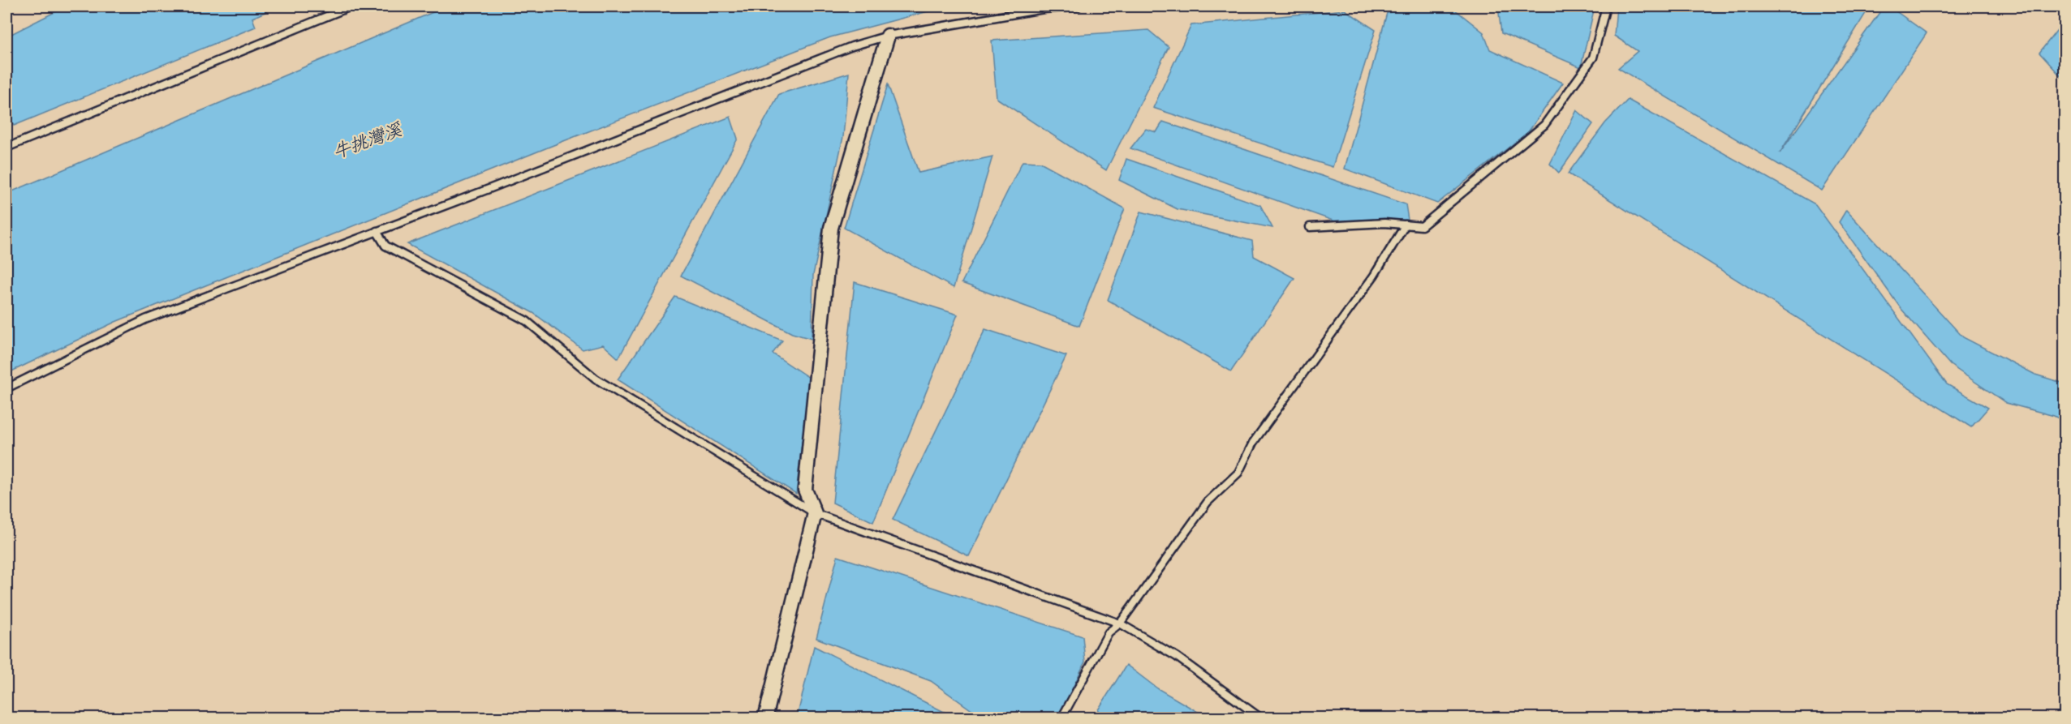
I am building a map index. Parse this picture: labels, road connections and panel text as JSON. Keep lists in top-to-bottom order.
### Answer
{
  "water": ["牛挑灣溪"]
}
